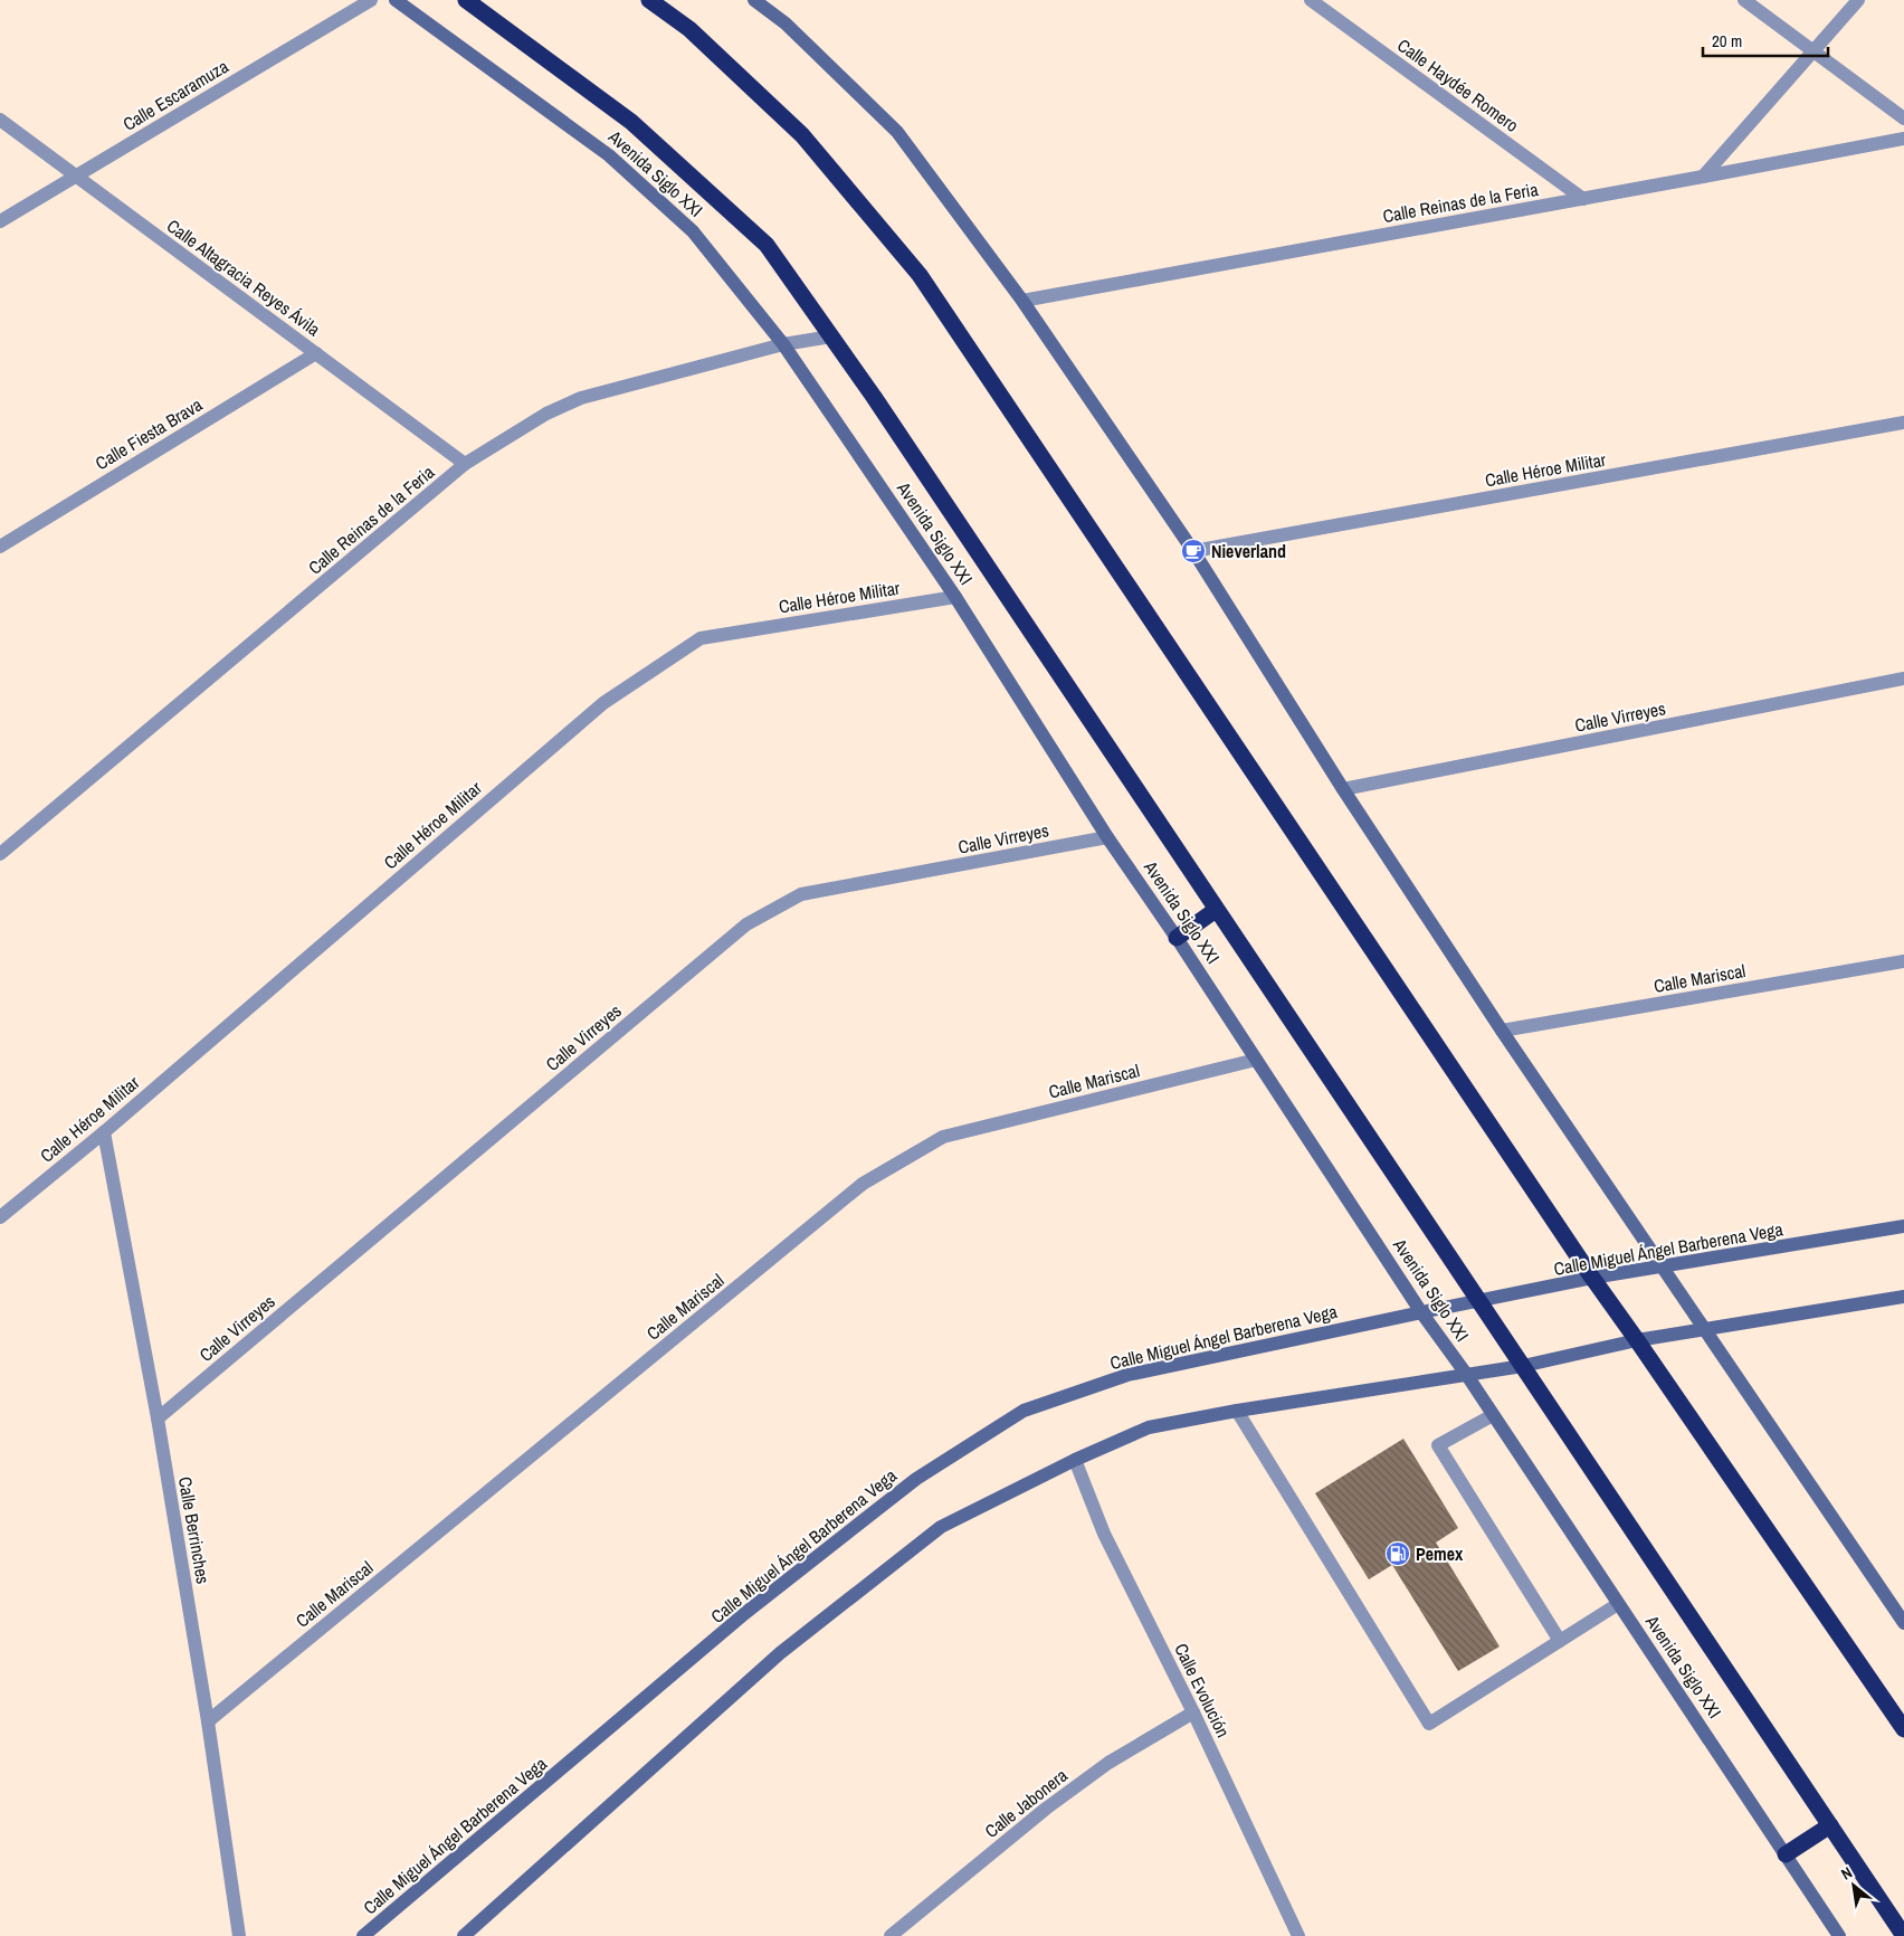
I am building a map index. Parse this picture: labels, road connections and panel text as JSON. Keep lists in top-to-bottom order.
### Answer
{
  "streets": {
    "highway": ["Avenida Siglo XXI"],
    "street": [
      "Calle Haydée Romero",
      "Calle Escaramuza",
      "Calle Reinas de la Feria",
      "Calle Altagracia Reyes Ávila",
      "Calle Fiesta Brava",
      "Calle Héroe Militar",
      "Calle Virreyes",
      "Calle Mariscal",
      "Calle Miguel Ángel Barberena Vega",
      "Calle Berrinches",
      "Calle Evolución",
      "Calle Jabonera"
    ]
  },
  "crossings": [
    ["Calle Haydée Romero", "Calle Reinas de la Feria"],
    ["Calle Escaramuza", "Calle Altagracia Reyes Ávila"],
    ["Avenida Siglo XXI", "Calle Reinas de la Feria"],
    ["Avenida Siglo XXI", "Calle Héroe Militar"],
    ["Avenida Siglo XXI", "Calle Virreyes"],
    ["Avenida Siglo XXI", "Calle Mariscal"],
    ["Avenida Siglo XXI", "Calle Miguel Ángel Barberena Vega"],
    ["Calle Reinas de la Feria", "Calle Altagracia Reyes Ávila"],
    ["Calle Altagracia Reyes Ávila", "Calle Fiesta Brava"],
    ["Calle Héroe Militar", "Calle Berrinches"],
    ["Calle Virreyes", "Calle Berrinches"],
    ["Calle Mariscal", "Calle Berrinches"],
    ["Calle Evolución", "Calle Jabonera"]
  ],
  "places": {
    "cafe": ["Nieverland"],
    "fuel station": ["Pemex"]
  },
  "scale_bar": "20 m",
  "north": "top left"
}
